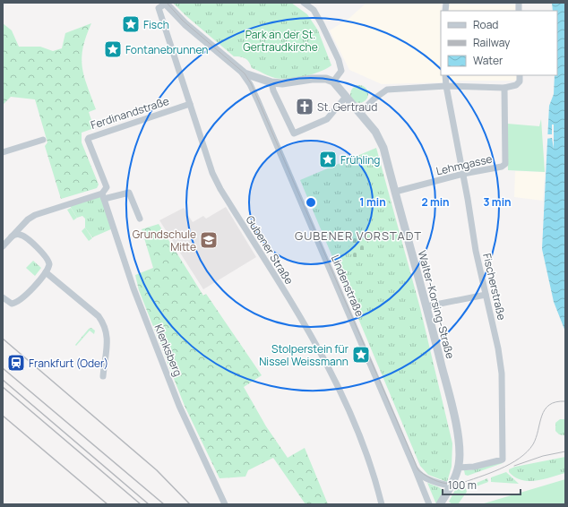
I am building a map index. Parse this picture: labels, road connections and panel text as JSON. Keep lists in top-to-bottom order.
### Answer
{
  "streets": {
    "street": [
      "Ferdinandstraße",
      "Lehmgasse",
      "Gubener Straße",
      "Lindenstraße",
      "Fischerstraße",
      "Walter-Korsing-Straße",
      "Klenksberg"
    ]
  },
  "crossings": [
    ["Ferdinandstraße", "Gubener Straße"],
    ["Ferdinandstraße", "Klenksberg"],
    ["Lehmgasse", "Fischerstraße"],
    ["Lehmgasse", "Walter-Korsing-Straße"],
    ["Gubener Straße", "Lindenstraße"],
    ["Fischerstraße", "Walter-Korsing-Straße"]
  ],
  "districts": ["GUBENER VORSTADT"],
  "parks": ["Park an der St. Gertraudkirche"],
  "places": {
    "place": [
      "Fisch",
      "Fontanebrunnen",
      "Frühling",
      "Stolperstein für Nissel Weissmann"
    ],
    "church": ["St. Gertraud"],
    "school or university": ["Grundschule Mitte"],
    "station": ["Frankfurt (Oder)"]
  },
  "legend": ["Road", "Railway", "Water"],
  "scale_bar": "100 m",
  "rings": ["1 min", "2 min", "3 min"]
}
